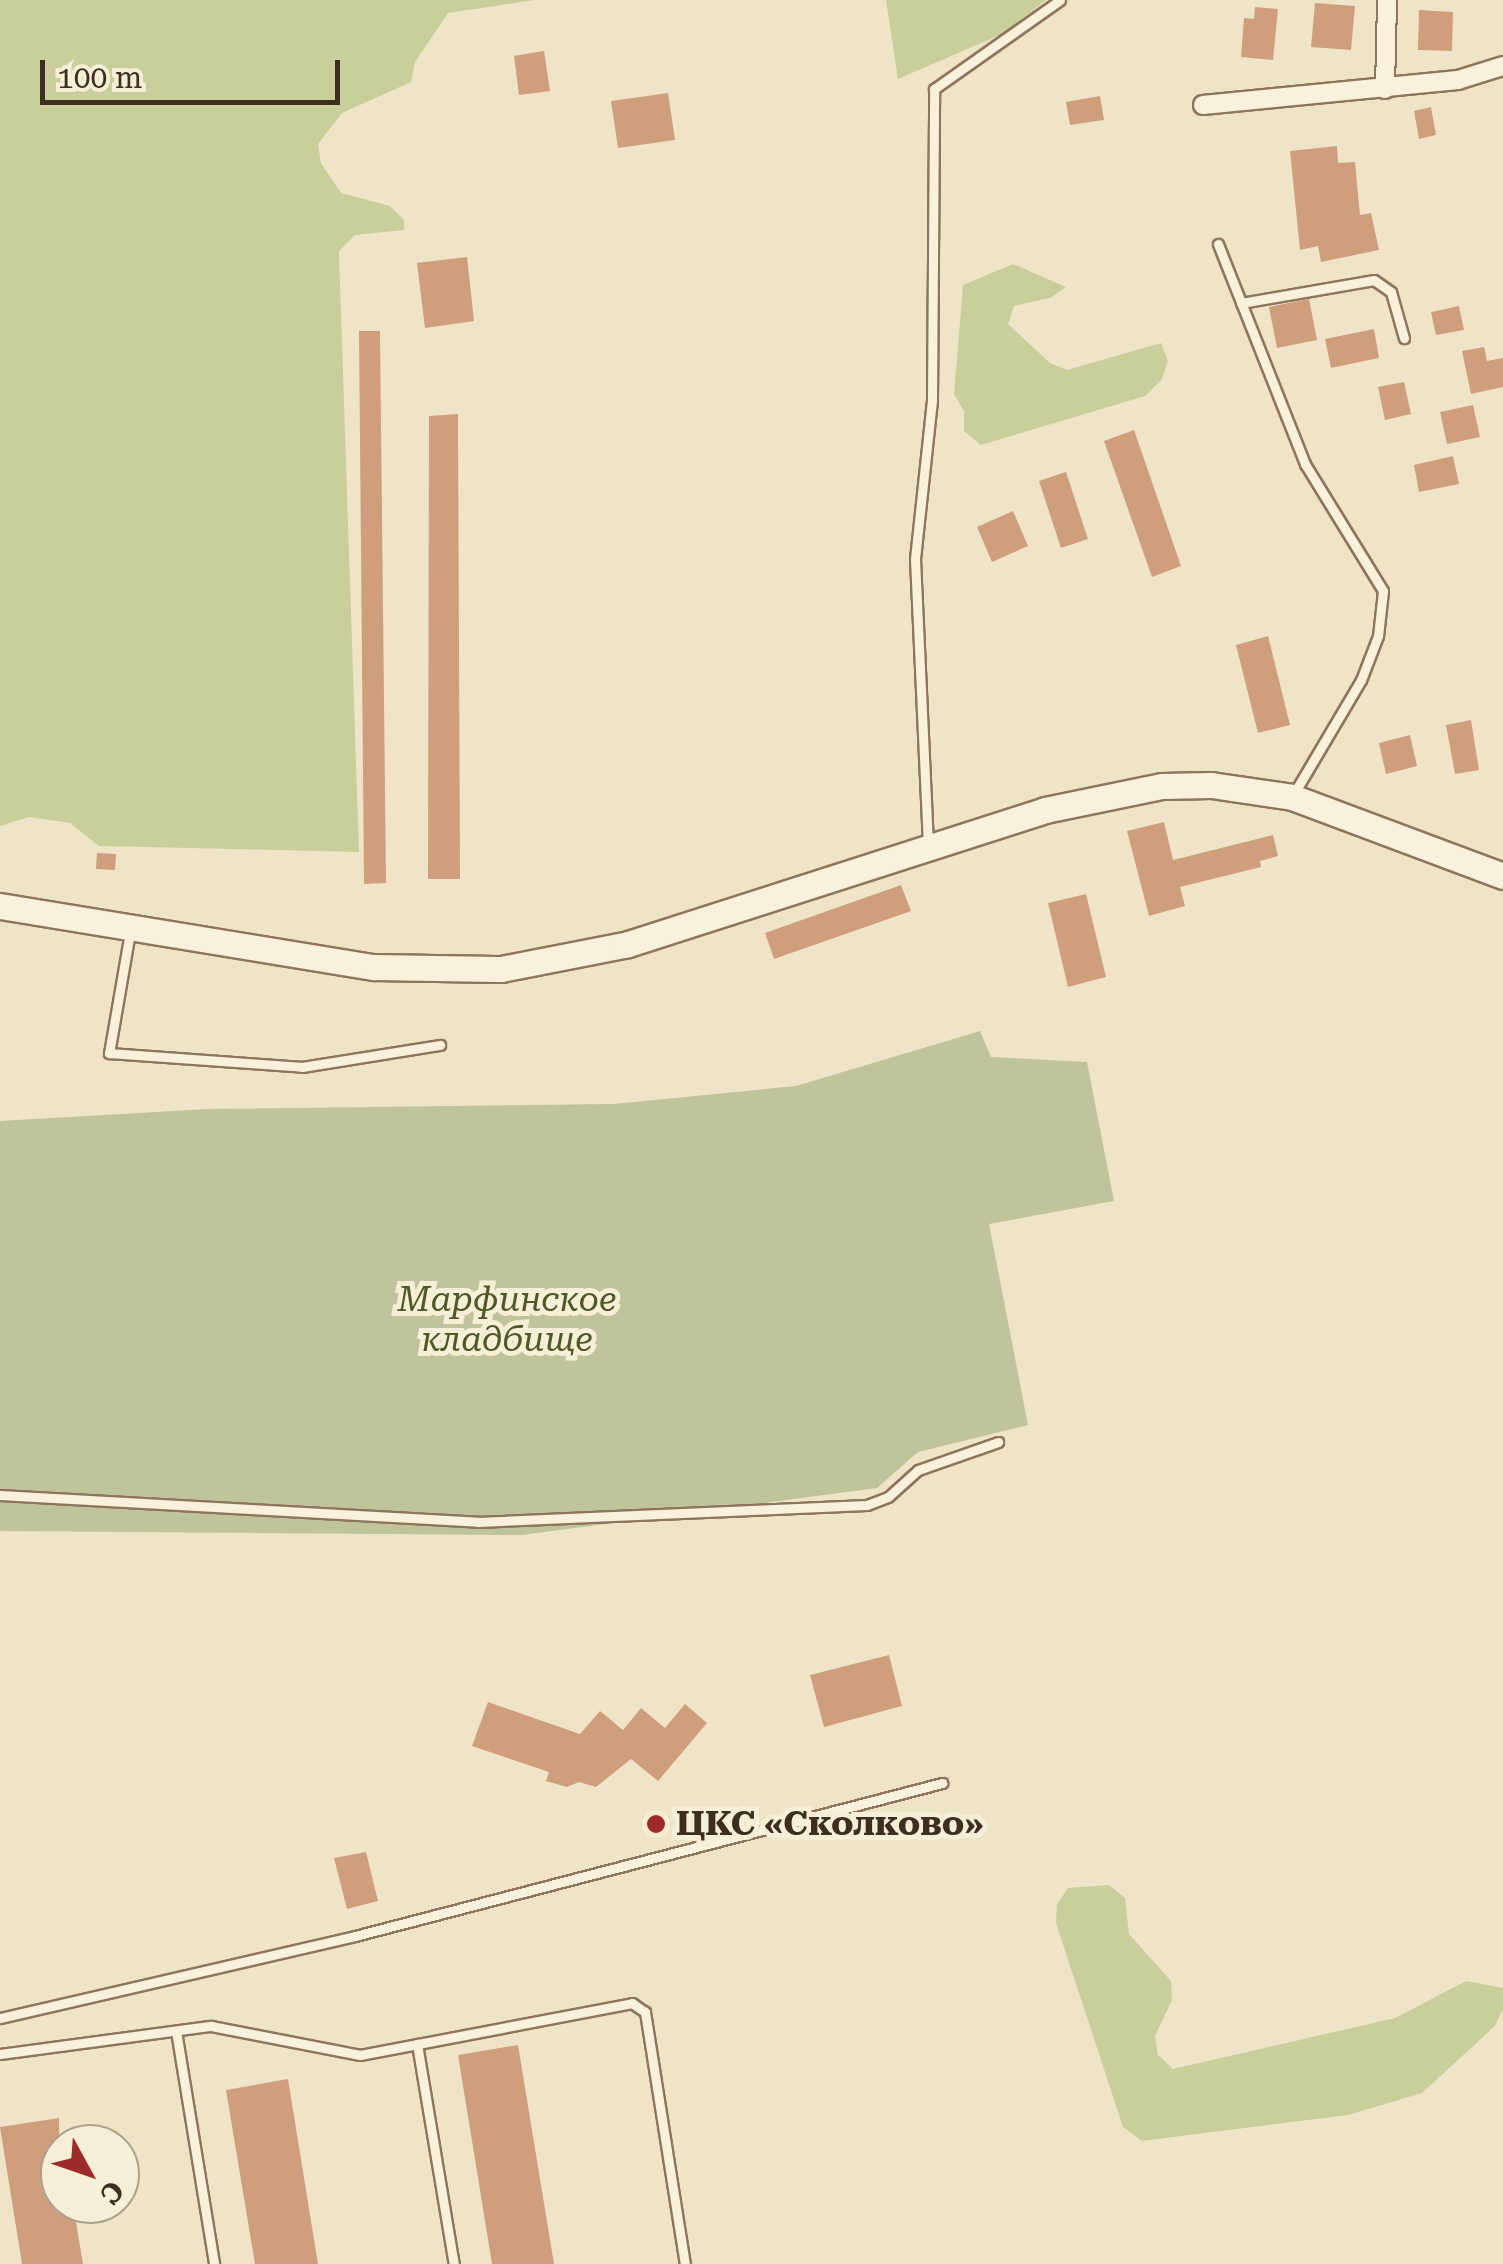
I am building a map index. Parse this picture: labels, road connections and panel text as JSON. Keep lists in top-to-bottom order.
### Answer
{
  "parks": ["Марфинское кладбище"],
  "places": ["ЦКС «Сколково»"],
  "scale_bar": "100 m",
  "north": "bottom right"
}
